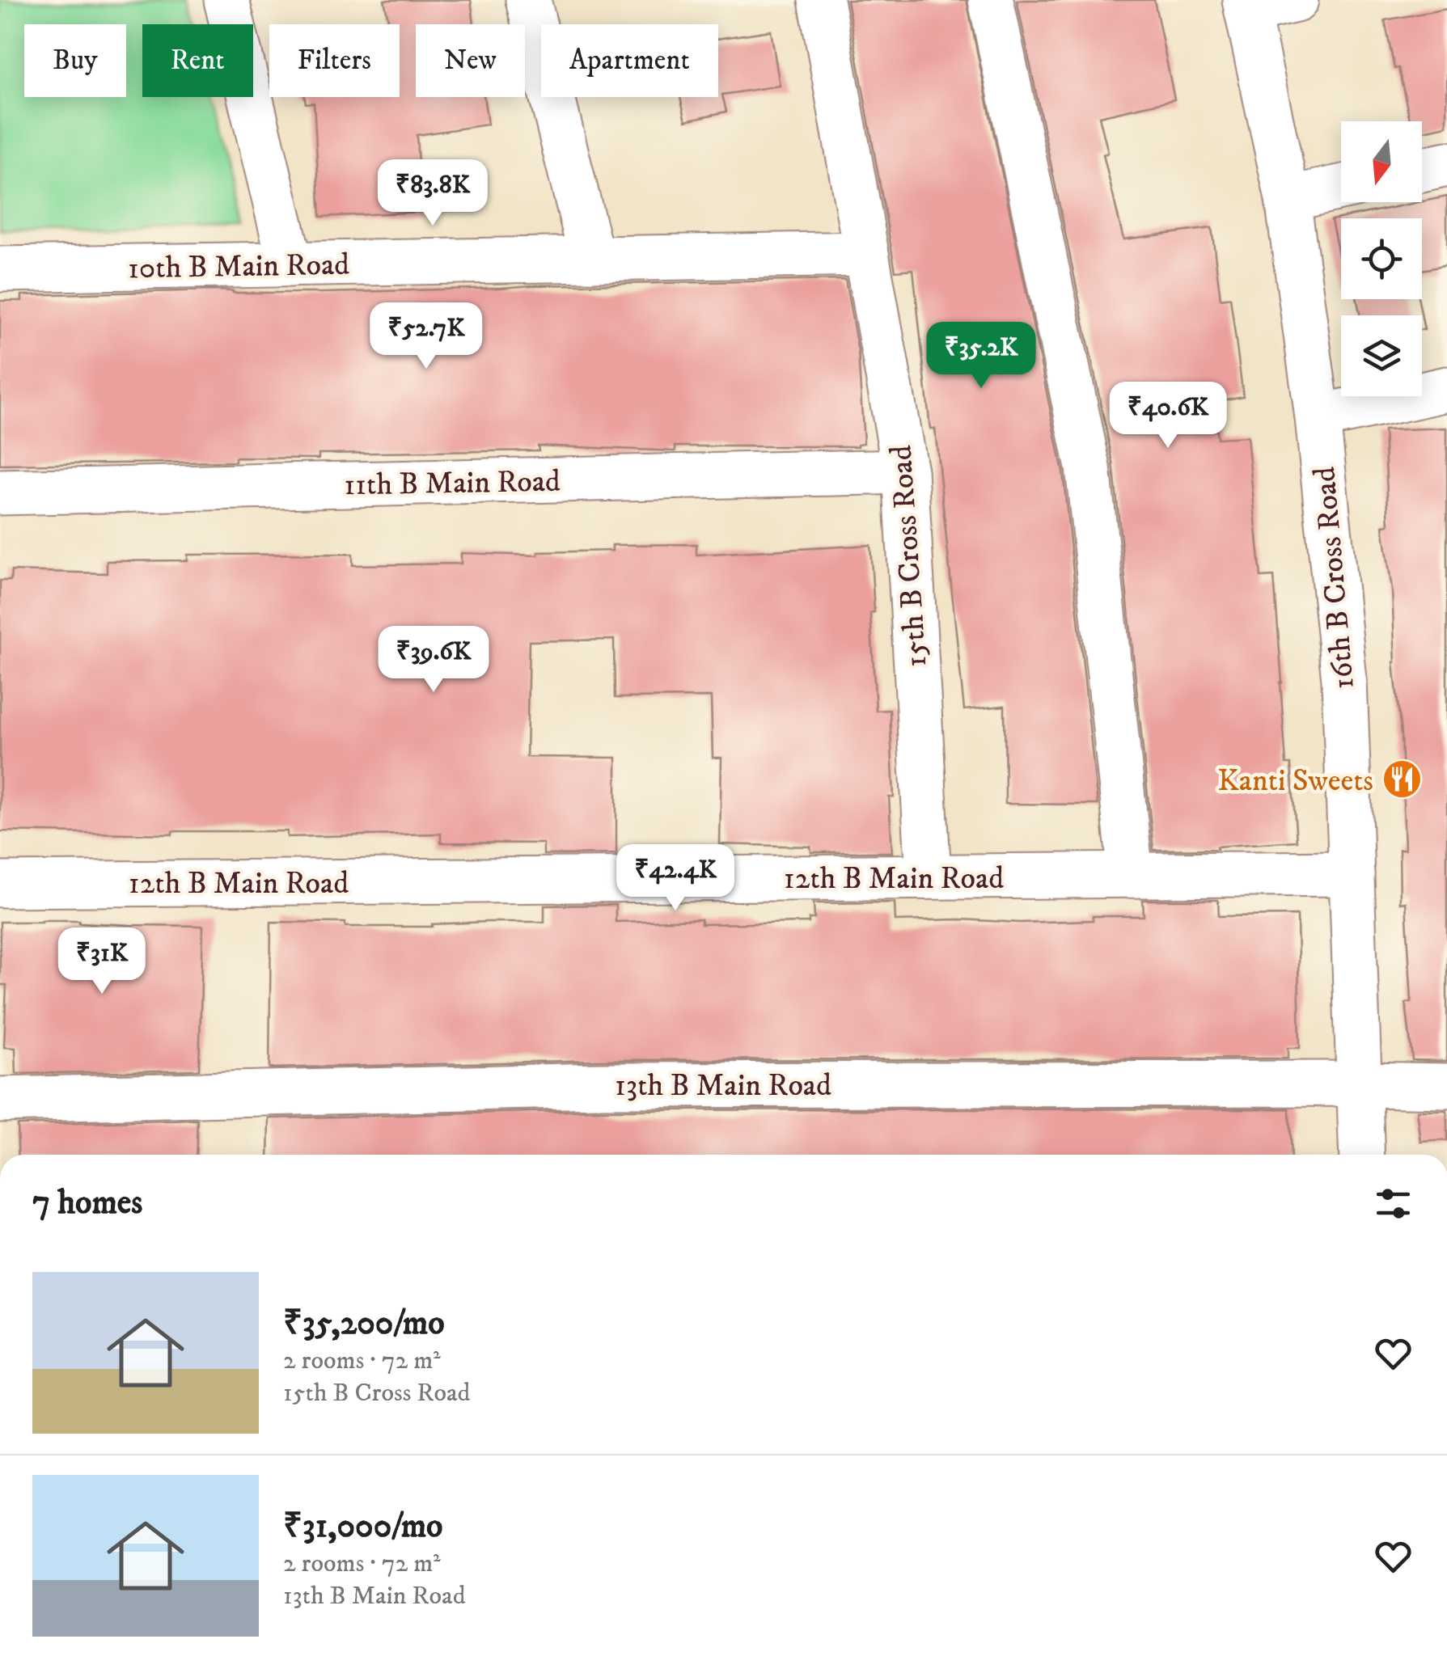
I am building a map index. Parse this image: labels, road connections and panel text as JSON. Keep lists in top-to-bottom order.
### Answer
{
  "streets": {
    "street": [
      "10th B Main Road",
      "11th B Main Road",
      "15th B Cross Road",
      "16th B Cross Road",
      "12th B Main Road",
      "13th B Main Road"
    ]
  },
  "crossings": [
    ["10th B Main Road", "15th B Cross Road"],
    ["11th B Main Road", "15th B Cross Road"],
    ["15th B Cross Road", "12th B Main Road"],
    ["16th B Cross Road", "12th B Main Road"],
    ["16th B Cross Road", "13th B Main Road"]
  ],
  "places": {
    "restaurant": ["Kanti Sweets"]
  },
  "north": "bottom",
  "page": {
    "chip": [
      "Buy",
      "Rent",
      "Filters",
      "New",
      "Apartment"
    ],
    "price": [
      "₹83.8K",
      "₹52.7K",
      "₹35.2K",
      "₹40.6K",
      "₹39.6K",
      "₹42.4K",
      "₹31K"
    ],
    "heading": "7 homes",
    "list": [
      {
        "name": "₹35,200/mo",
        "note": "2 rooms · 72 m² · 15th B Cross Road"
      },
      {
        "name": "₹31,000/mo",
        "note": "2 rooms · 72 m² · 13th B Main Road"
      }
    ]
  }
}
